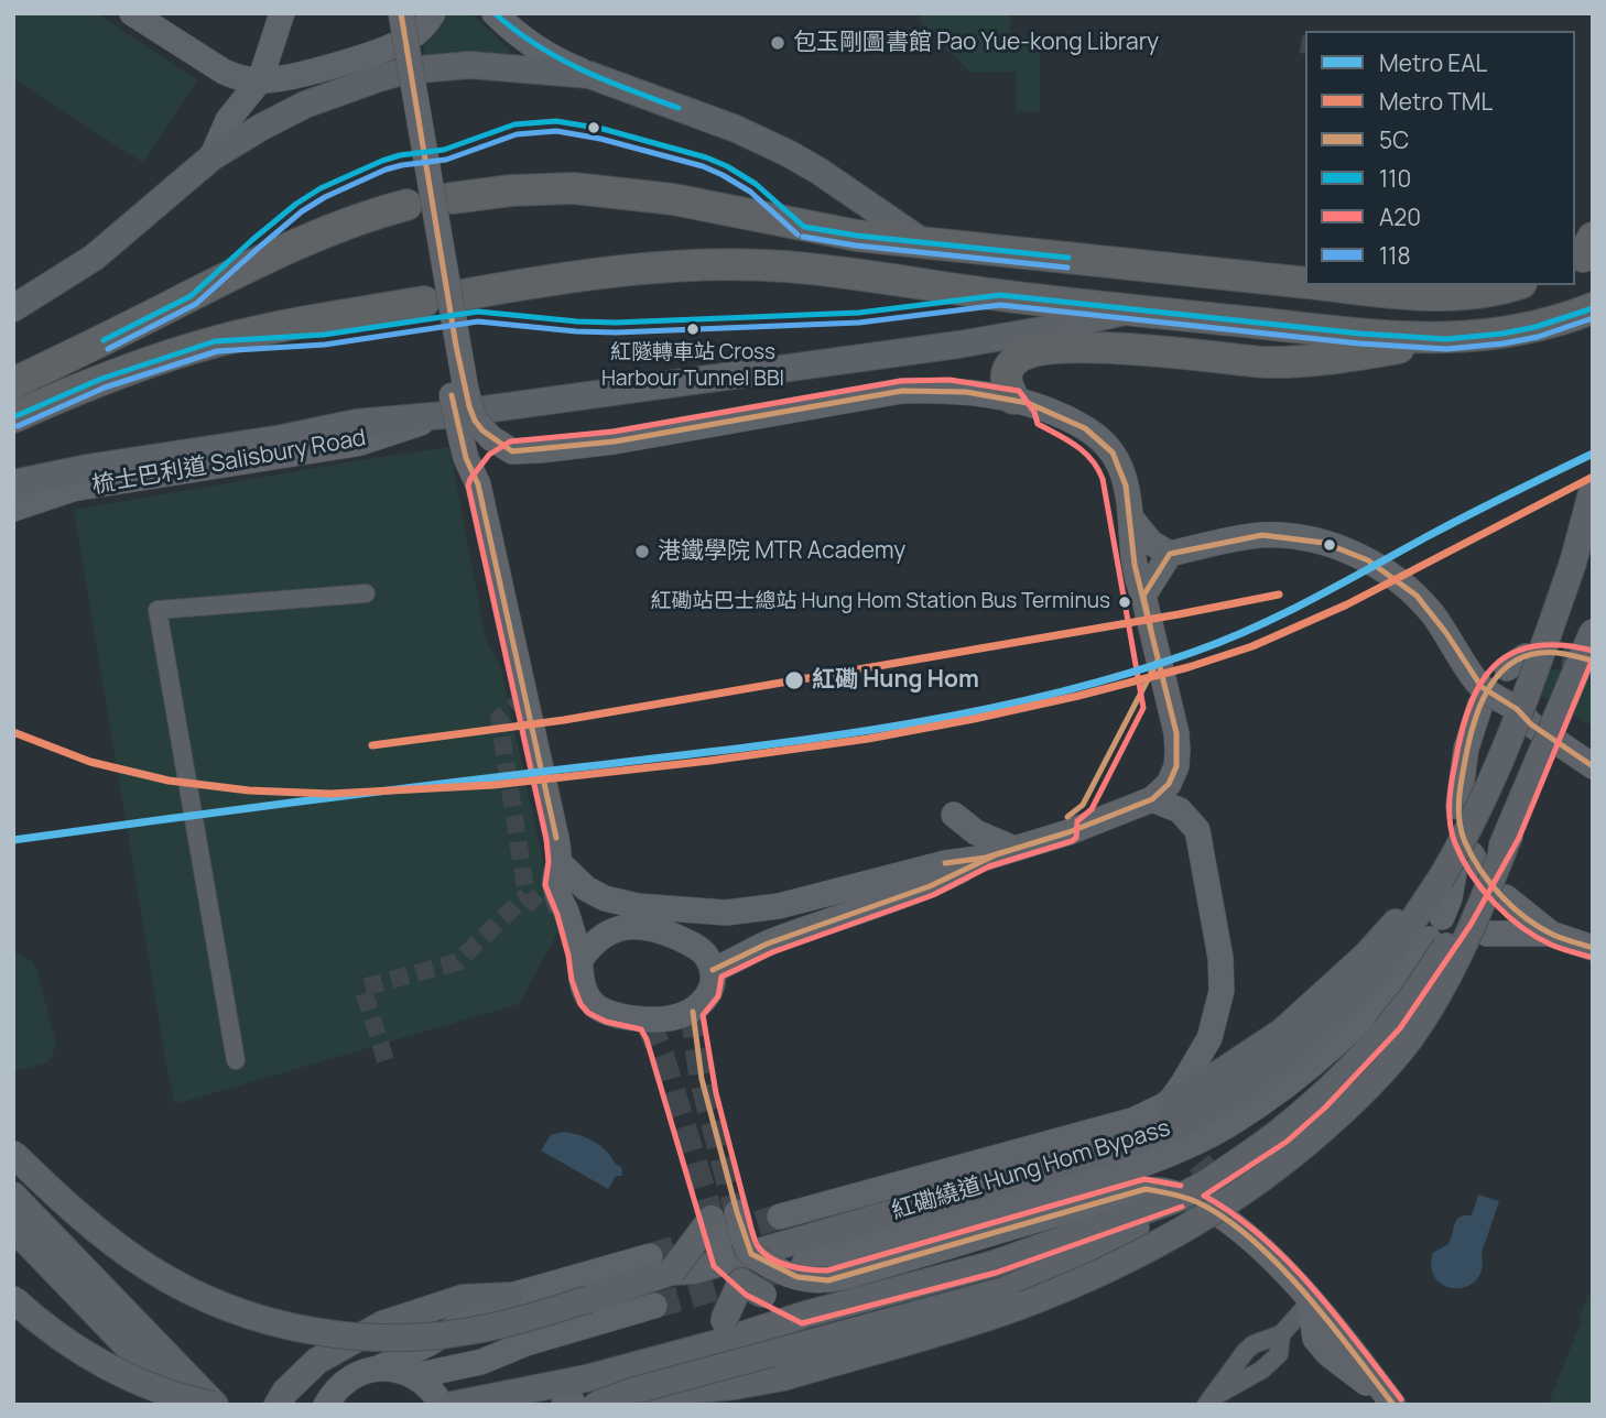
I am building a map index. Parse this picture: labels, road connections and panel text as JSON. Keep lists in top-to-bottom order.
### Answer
{
  "streets": {
    "main road": ["梳士巴利道 Salisbury Road", "紅磡繞道 Hung Hom Bypass"]
  },
  "places": [
    "包玉剛圖書館 Pao Yue-kong Library",
    "紅隧轉車站 Cross Harbour Tunnel BBI",
    "港鐵學院 MTR Academy",
    "紅磡站巴士總站 Hung Hom Station Bus Terminus",
    "紅磡 Hung Hom"
  ],
  "lines": [
    "transit line 5C",
    "transit line 110",
    "transit line 118",
    "transit line A20",
    "metro line EAL",
    "metro line TML"
  ],
  "legend": [
    "Metro EAL",
    "Metro TML",
    "5C",
    "110",
    "A20",
    "118"
  ]
}
